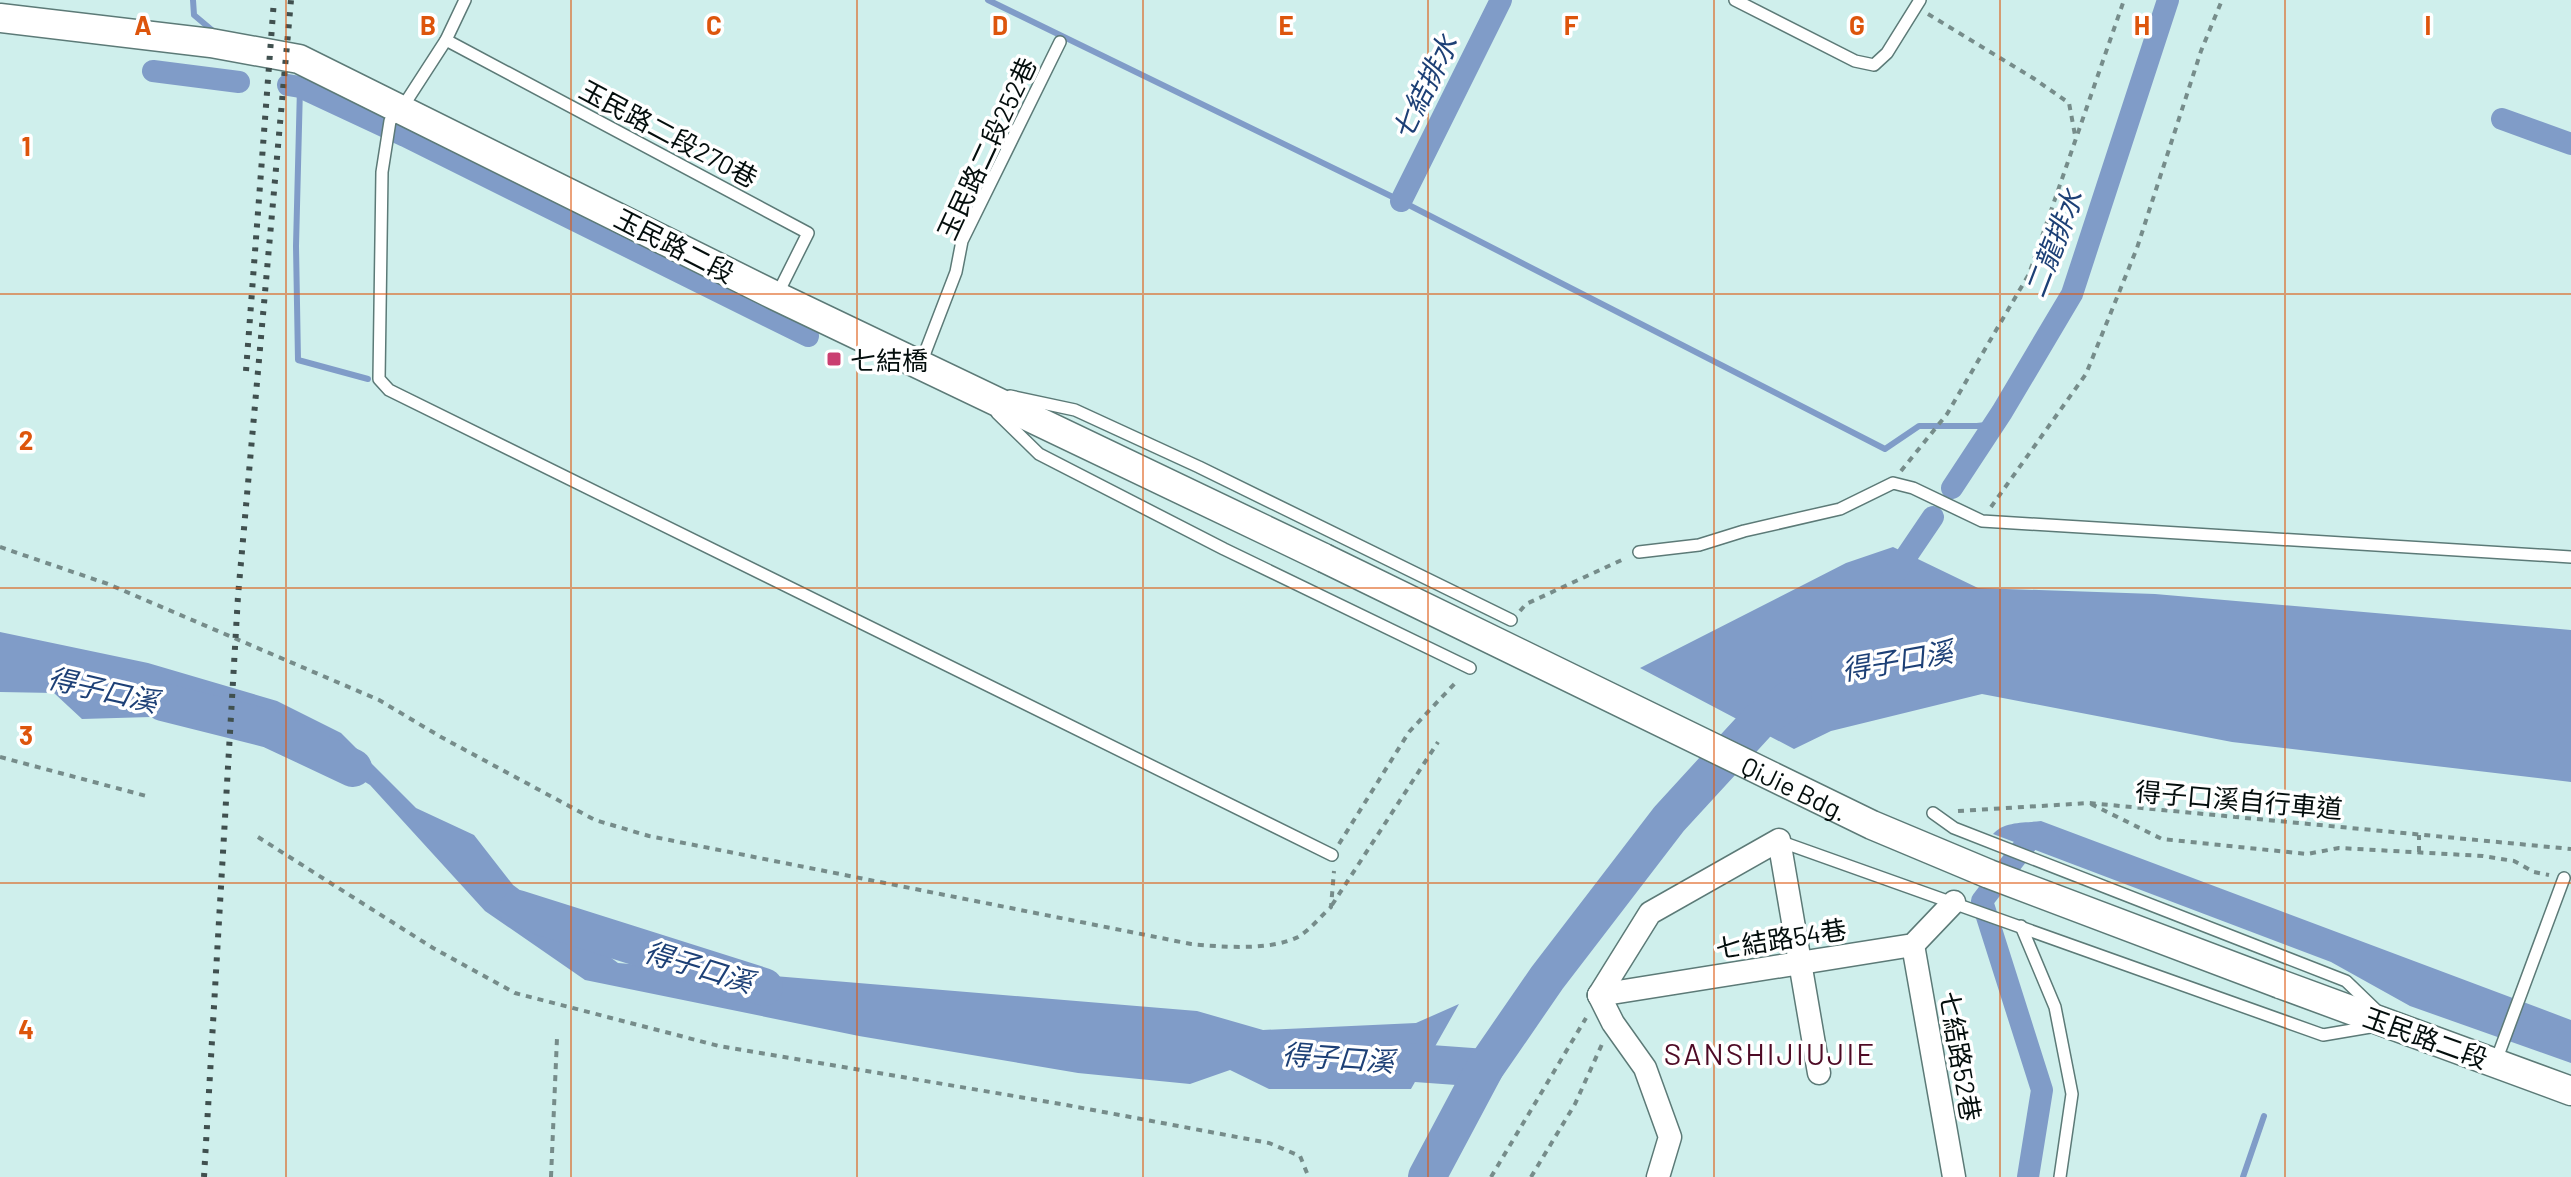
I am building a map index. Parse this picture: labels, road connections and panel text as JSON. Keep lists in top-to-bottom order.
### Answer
{
  "streets": {
    "street": [
      "玉民路二段",
      "QiJie Bdg.",
      "七結路54巷",
      "七結路52巷"
    ],
    "lane": ["玉民路二段270巷", "玉民路二段252巷"],
    "path": ["得子口溪自行車道"]
  },
  "crossings": [
    ["玉民路二段270巷", "玉民路二段"],
    ["玉民路二段252巷", "玉民路二段"],
    ["玉民路二段", "QiJie Bdg."],
    ["七結路54巷", "七結路52巷"]
  ],
  "districts": ["SANSHIJIUJIE"],
  "water": ["七結排水", "二龍排水", "得子口溪"],
  "places": {
    "transit": ["七結橋"]
  },
  "grid": {
    "columns": [
      "A",
      "B",
      "C",
      "D",
      "E",
      "F",
      "G",
      "H",
      "I"
    ],
    "rows": [
      "1",
      "2",
      "3",
      "4"
    ]
  }
}
